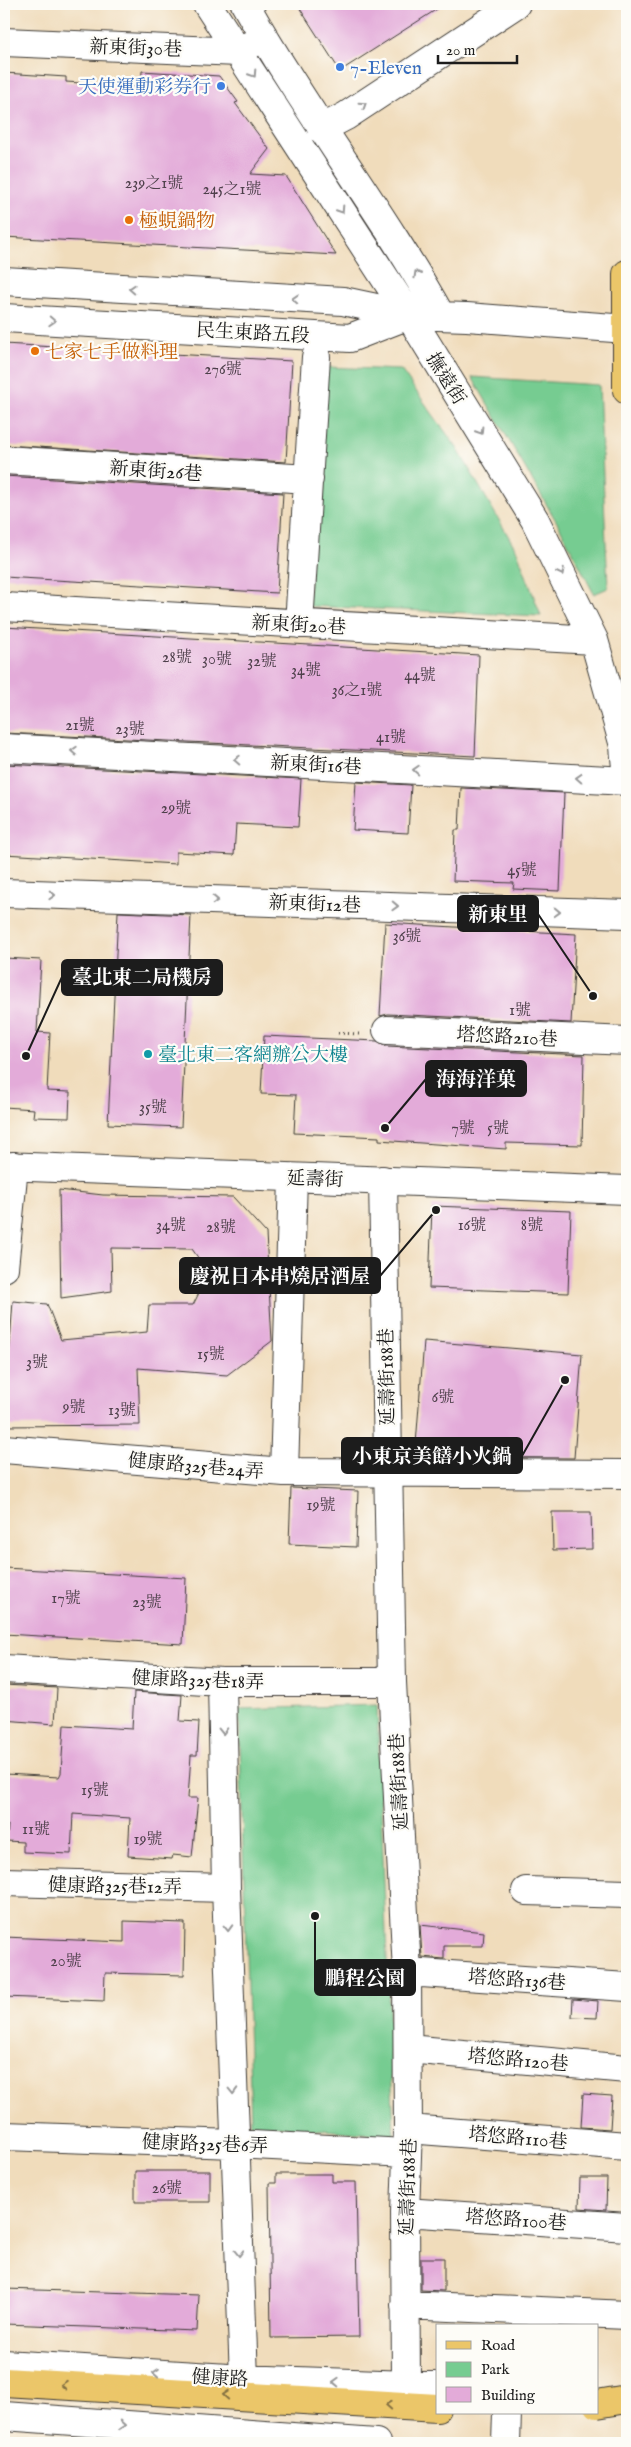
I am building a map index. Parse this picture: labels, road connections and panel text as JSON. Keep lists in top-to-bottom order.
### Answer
{
  "streets": {
    "street": [
      "新東街30巷",
      "民生東路五段",
      "撫遠街",
      "新東街26巷",
      "新東街20巷",
      "新東街16巷",
      "新東街12巷",
      "塔悠路210巷",
      "延壽街",
      "延壽街188巷",
      "健康路325巷24弄",
      "健康路325巷18弄",
      "健康路325巷12弄",
      "塔悠路136巷",
      "塔悠路120巷",
      "塔悠路110巷",
      "健康路325巷6弄",
      "塔悠路100巷",
      "健康路"
    ]
  },
  "crossings": [
    ["新東街30巷", "撫遠街"],
    ["民生東路五段", "撫遠街"],
    ["撫遠街", "新東街20巷"],
    ["撫遠街", "新東街16巷"],
    ["延壽街", "延壽街188巷"],
    ["延壽街188巷", "健康路325巷24弄"],
    ["延壽街188巷", "健康路325巷18弄"],
    ["延壽街188巷", "塔悠路136巷"],
    ["延壽街188巷", "塔悠路120巷"],
    ["延壽街188巷", "塔悠路110巷"],
    ["延壽街188巷", "健康路325巷6弄"],
    ["延壽街188巷", "塔悠路100巷"],
    ["延壽街188巷", "健康路"],
    ["塔悠路110巷", "健康路325巷6弄"]
  ],
  "one_way": ["新東街16巷", "新東街12巷"],
  "places": [
    "7-Eleven",
    "天使運動彩券行",
    "極蜆鍋物",
    "七家七手做料理",
    "新東里",
    "臺北東二客網辦公大樓",
    "臺北東二局機房",
    "海海洋菓",
    "慶祝日本串燒居酒屋",
    "小東京美饍小火鍋",
    "鵬程公園"
  ],
  "house_numbers": [
    "239之1號",
    "245之1號",
    "276號",
    "28號",
    "30號",
    "32號",
    "34號",
    "44號",
    "36之1號",
    "21號",
    "23號",
    "41號",
    "29號",
    "45號",
    "36號",
    "1號",
    "35號",
    "7號",
    "5號",
    "34號",
    "16號",
    "8號",
    "28號",
    "15號",
    "3號",
    "6號",
    "9號",
    "13號",
    "19號",
    "17號",
    "23號",
    "15號",
    "11號",
    "19號",
    "20號",
    "26號"
  ],
  "legend": ["Road", "Park", "Building"],
  "scale_bar": "20 m"
}
